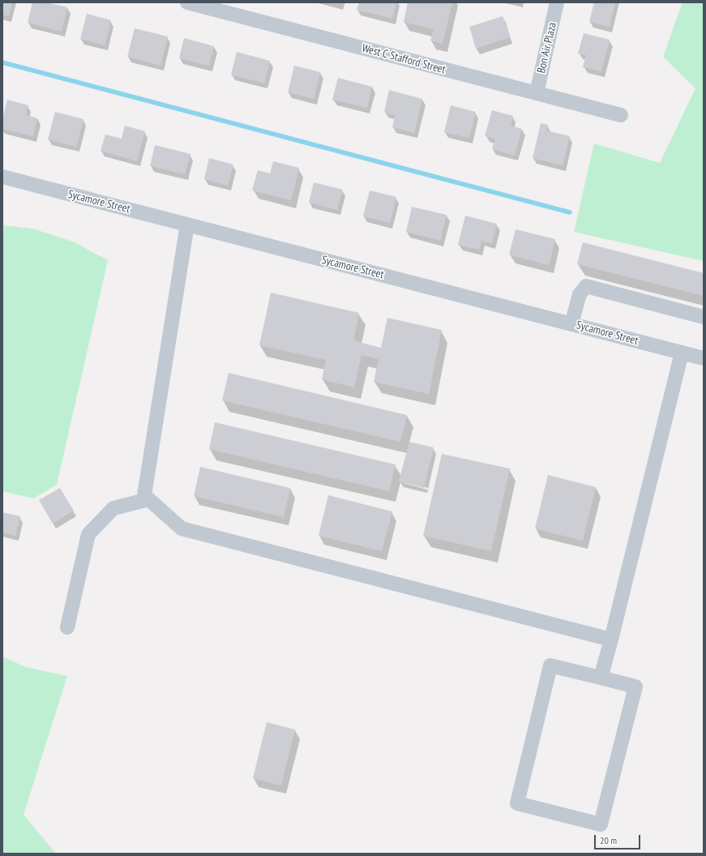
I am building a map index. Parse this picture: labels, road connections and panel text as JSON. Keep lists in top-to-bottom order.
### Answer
{
  "streets": {
    "street": ["Bon Air Plaza", "West C Stafford Street", "Sycamore Street"]
  },
  "crossings": [
    ["Bon Air Plaza", "West C Stafford Street"]
  ],
  "scale_bar": "20 m"
}
